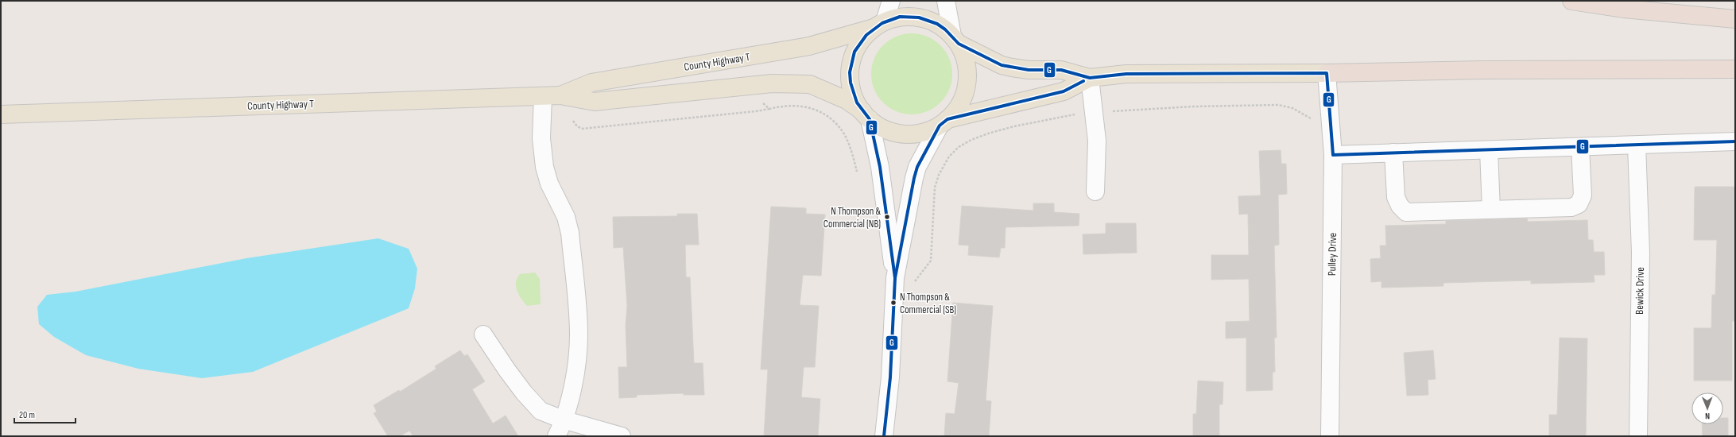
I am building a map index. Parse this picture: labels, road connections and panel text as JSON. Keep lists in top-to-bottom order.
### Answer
{
  "streets": {
    "main road": ["County Highway T"],
    "street": ["Pulley Drive", "Bewick Drive"]
  },
  "places": ["N Thompson & Commercial (NB)", "N Thompson & Commercial (SB)"],
  "lines": ["transit line G"],
  "scale_bar": "20 m",
  "north": "bottom"
}
